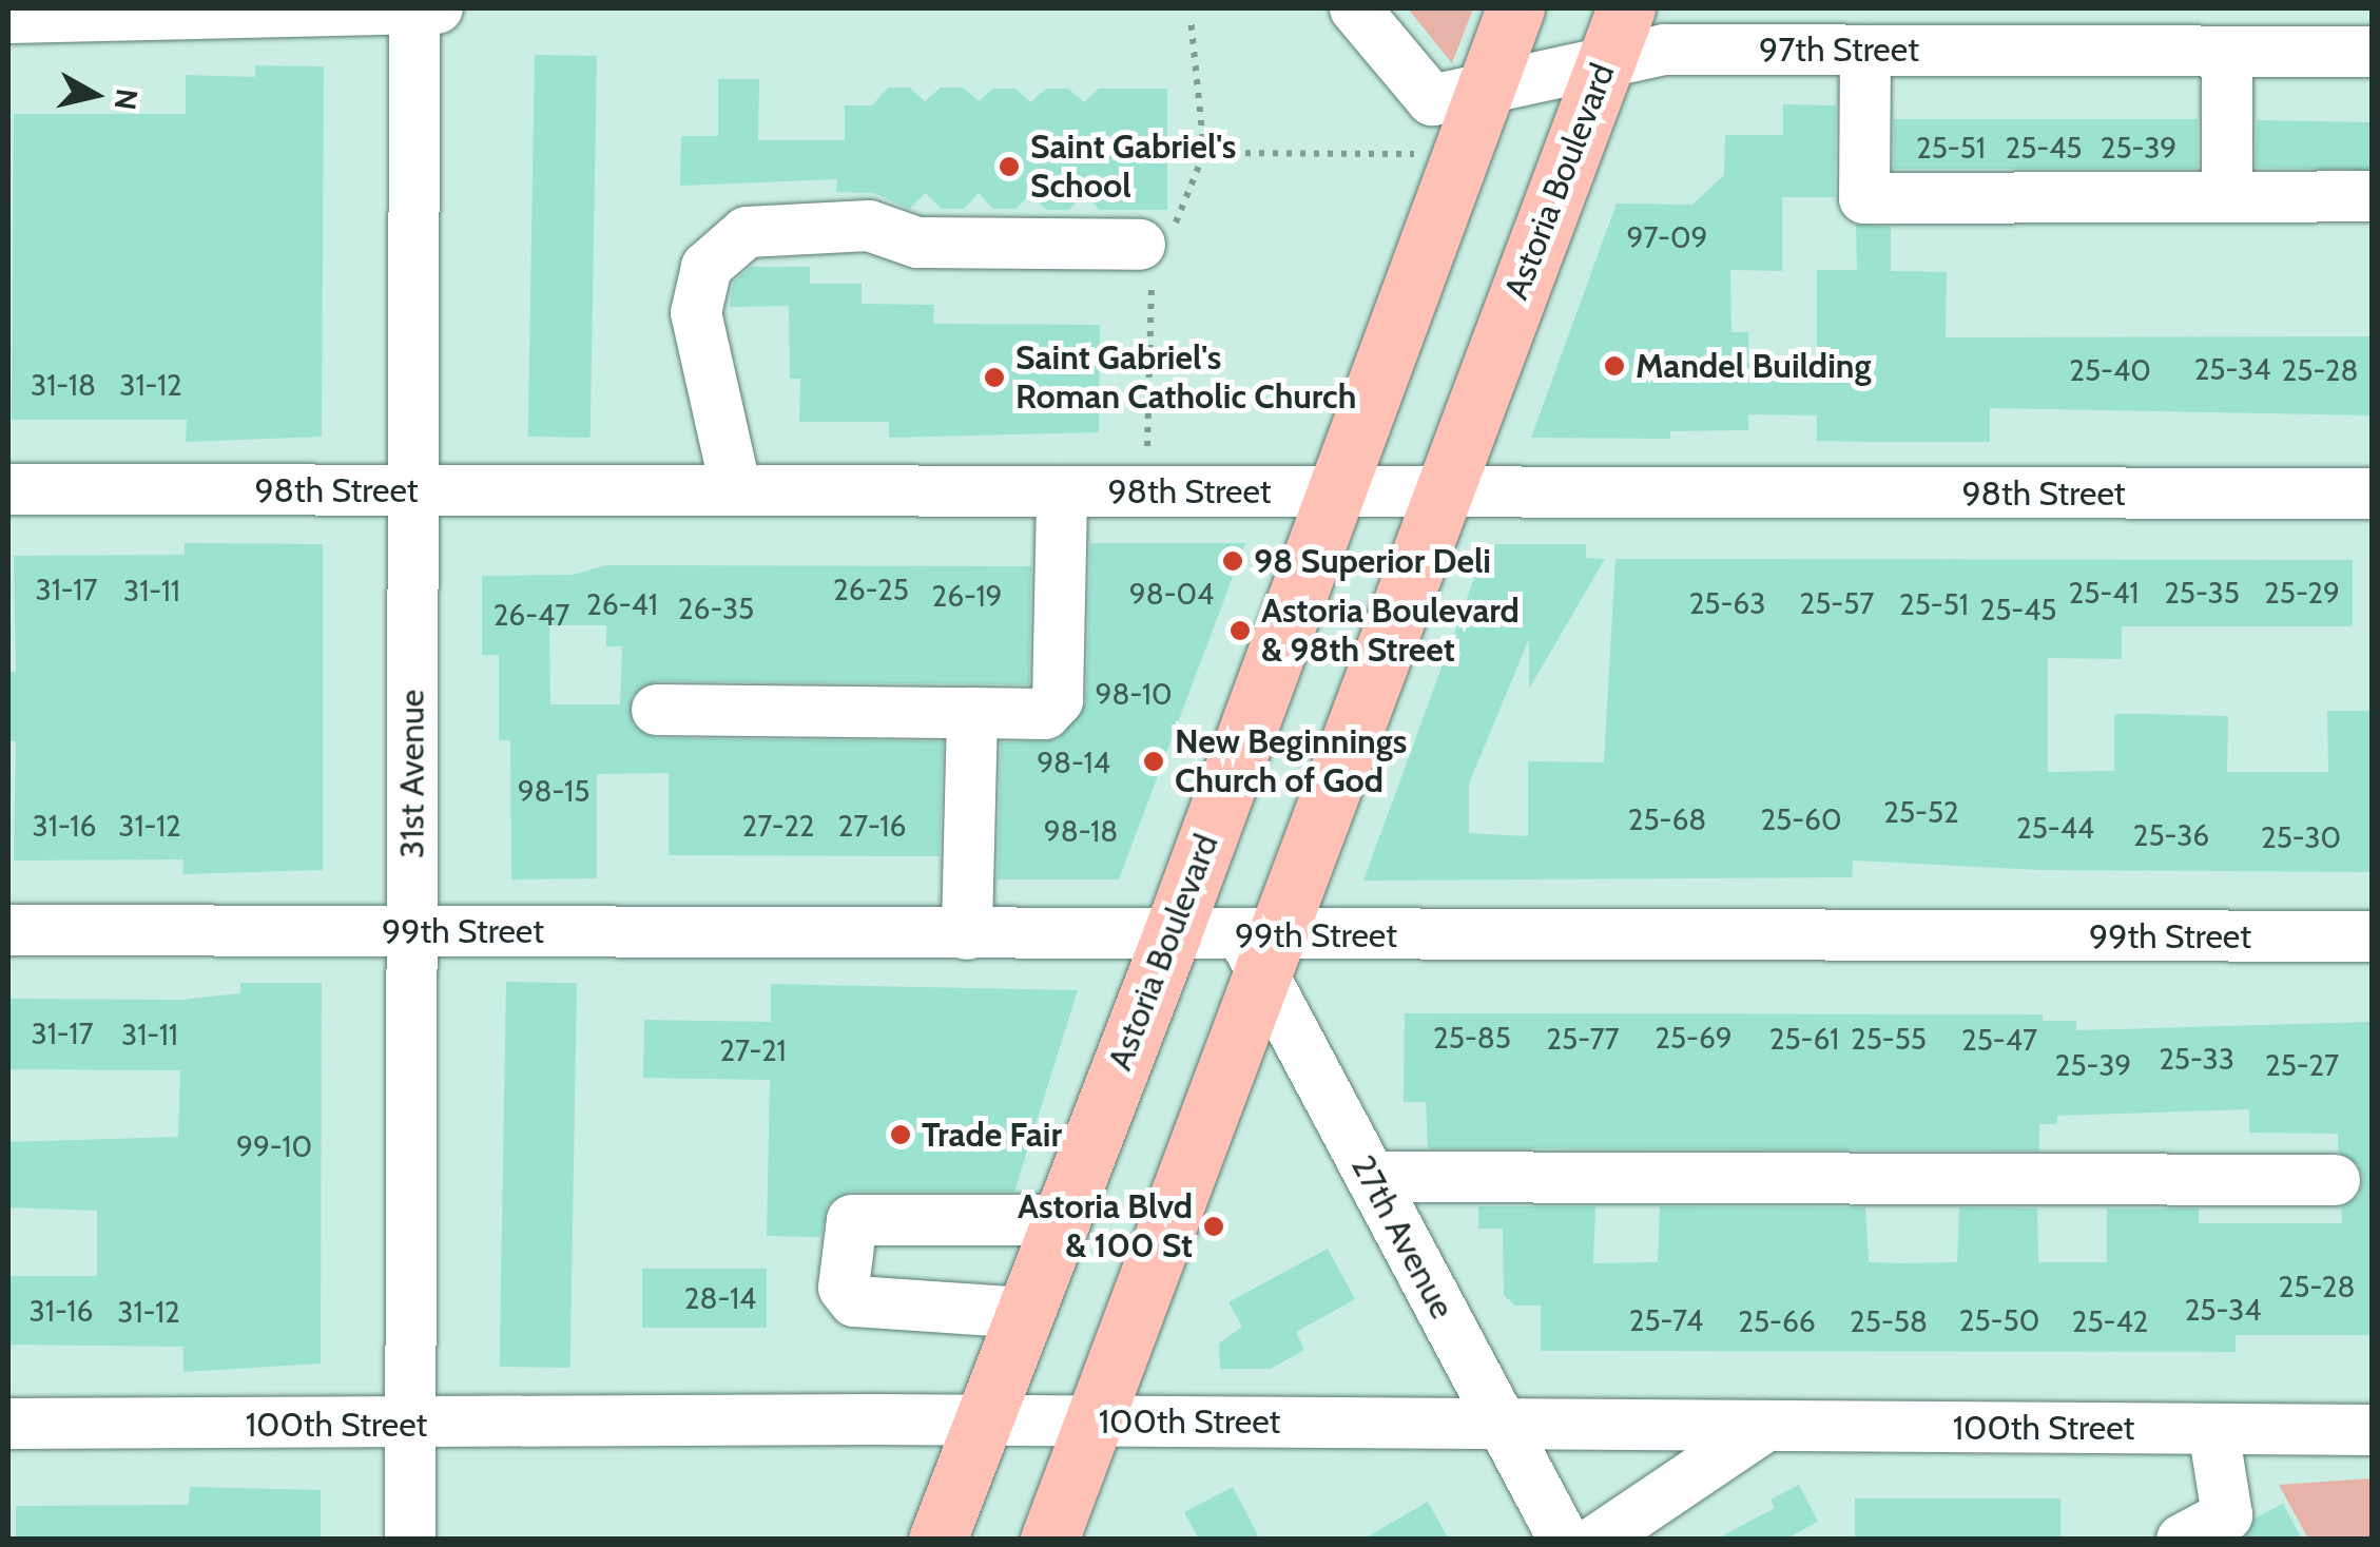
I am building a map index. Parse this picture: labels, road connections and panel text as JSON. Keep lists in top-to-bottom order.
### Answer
{
  "streets": {
    "main road": ["Astoria Boulevard"],
    "street": [
      "97th Street",
      "98th Street",
      "31st Avenue",
      "99th Street",
      "27th Avenue",
      "100th Street"
    ]
  },
  "crossings": [
    ["97th Street", "Astoria Boulevard"],
    ["Astoria Boulevard", "98th Street"],
    ["Astoria Boulevard", "99th Street"],
    ["Astoria Boulevard", "27th Avenue"],
    ["Astoria Boulevard", "100th Street"],
    ["98th Street", "31st Avenue"],
    ["31st Avenue", "99th Street"],
    ["31st Avenue", "100th Street"],
    ["99th Street", "27th Avenue"],
    ["27th Avenue", "100th Street"]
  ],
  "places": [
    "Saint Gabriel's School",
    "Mandel Building",
    "Saint Gabriel's Roman Catholic Church",
    "98 Superior Deli",
    "Astoria Boulevard & 98th Street",
    "New Beginnings Church of God",
    "Trade Fair",
    "Astoria Blvd & 100 St"
  ],
  "house_numbers": [
    "25-51",
    "25-45",
    "25-39",
    "97-09",
    "25-34",
    "25-40",
    "25-28",
    "31-18",
    "31-12",
    "31-17",
    "26-25",
    "31-11",
    "25-41",
    "25-35",
    "25-29",
    "98-04",
    "26-19",
    "25-63",
    "25-57",
    "26-41",
    "25-51",
    "26-35",
    "25-45",
    "26-47",
    "98-10",
    "98-14",
    "98-15",
    "25-52",
    "25-68",
    "25-60",
    "31-16",
    "31-12",
    "27-22",
    "27-16",
    "25-44",
    "98-18",
    "25-36",
    "25-30",
    "31-17",
    "31-11",
    "25-85",
    "25-69",
    "25-77",
    "25-61",
    "25-55",
    "25-47",
    "27-21",
    "25-33",
    "25-39",
    "25-27",
    "99-10",
    "25-28",
    "28-14",
    "25-34",
    "31-16",
    "31-12",
    "25-74",
    "25-50",
    "25-66",
    "25-58",
    "25-42"
  ],
  "north": "right"
}
